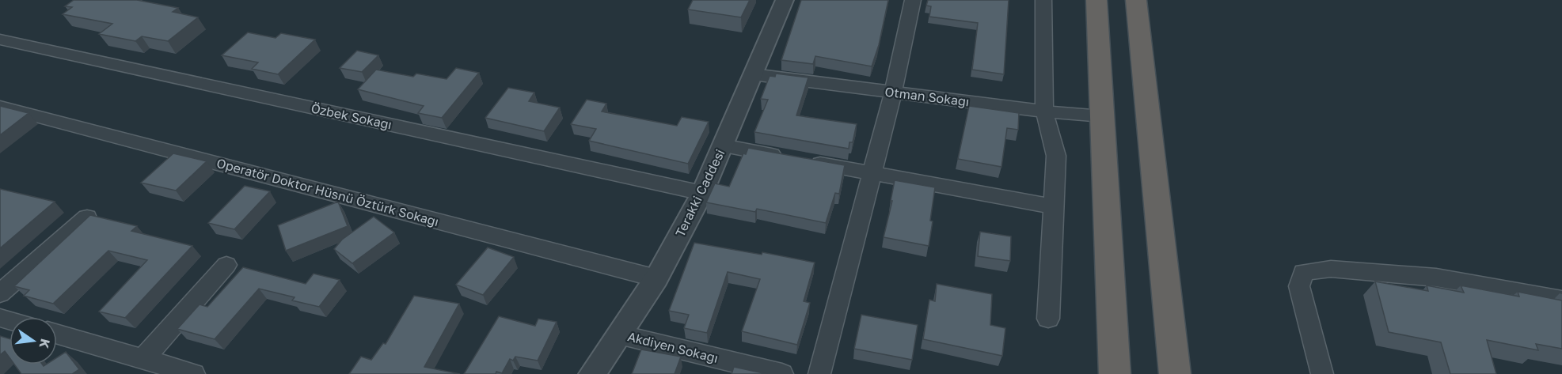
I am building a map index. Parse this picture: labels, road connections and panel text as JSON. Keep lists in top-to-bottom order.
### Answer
{
  "streets": {
    "street": [
      "Otman Sokağı",
      "Özbek Sokağı",
      "Operatör Doktor Hüsnü Öztürk Sokağı",
      "Terakki Caddesi",
      "Akdiyen Sokağı"
    ]
  },
  "crossings": [
    ["Otman Sokağı", "Terakki Caddesi"],
    ["Özbek Sokağı", "Terakki Caddesi"],
    ["Operatör Doktor Hüsnü Öztürk Sokağı", "Terakki Caddesi"],
    ["Terakki Caddesi", "Akdiyen Sokağı"]
  ],
  "north": "right"
}
